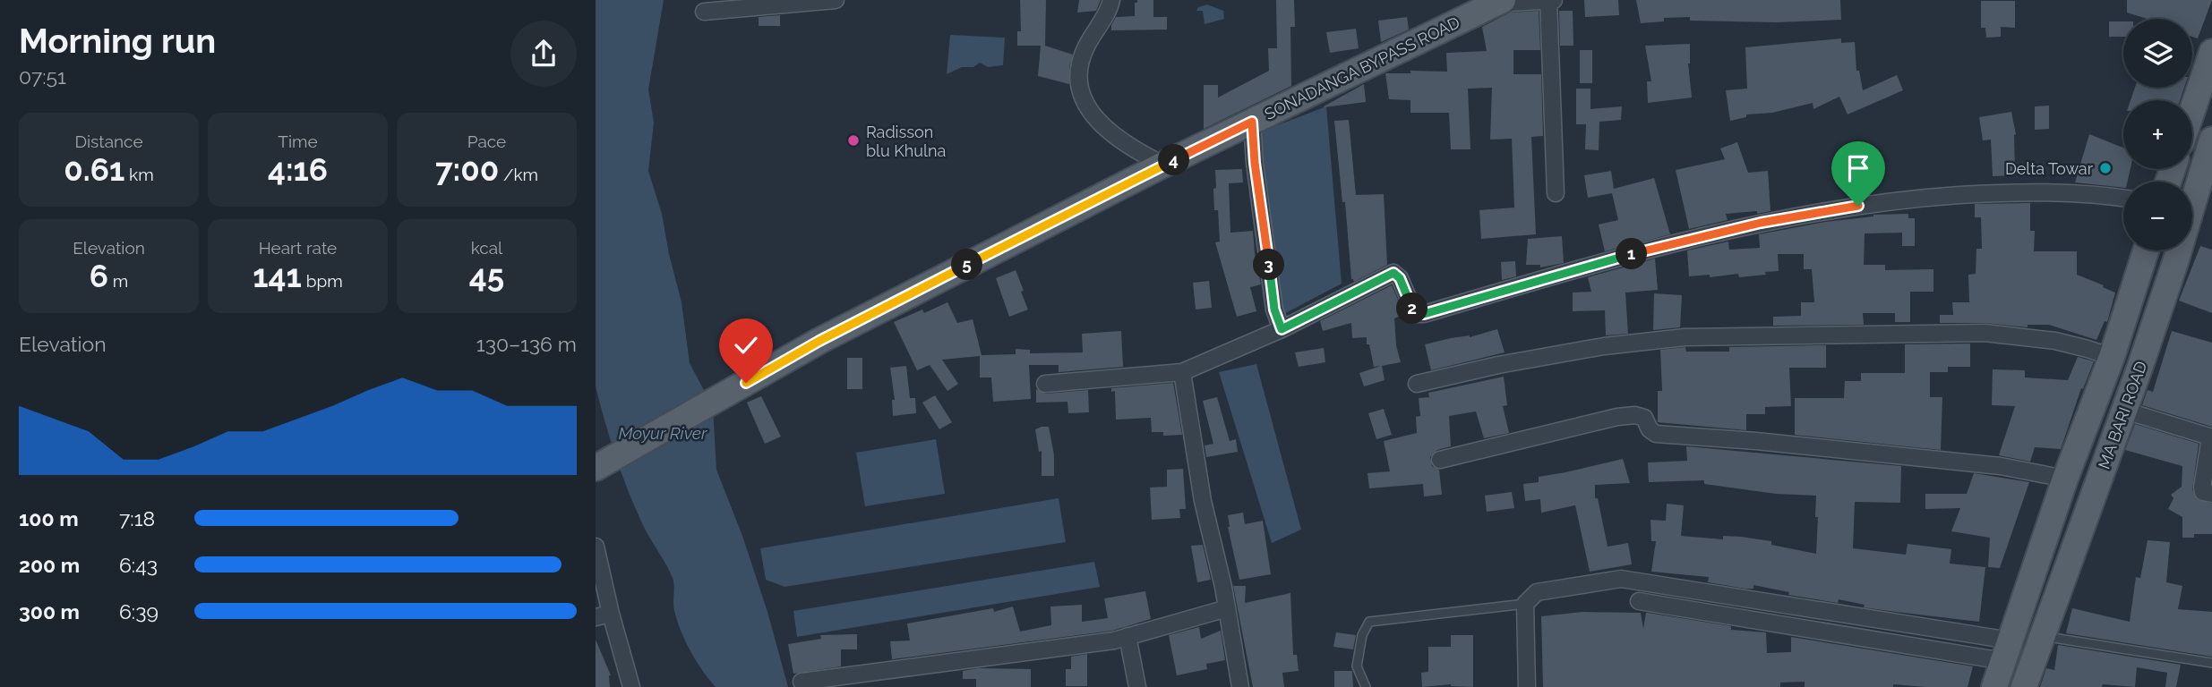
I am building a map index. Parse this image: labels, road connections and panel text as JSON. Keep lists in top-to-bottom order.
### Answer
{
  "streets": {
    "main road": ["SONADANGA BYPASS ROAD", "MA BARI ROAD"]
  },
  "water": ["Moyur River"],
  "places": ["Radisson blu Khulna", "Delta Towar"],
  "page": {
    "heading": ["Morning run", "07:51"],
    "map_buttons": ["+", "−"],
    "stats": [
      ["Distance", "0.61 km"],
      ["Time", "4:16"],
      ["Pace", "7:00 /km"],
      ["Elevation", "6 m"],
      ["Heart rate", "141 bpm"],
      ["kcal", "45"]
    ],
    "pins": [
      "4",
      "1",
      "3",
      "5",
      "2"
    ],
    "chart": ["Elevation", "130–136 m"],
    "list": [
      {
        "name": "100 m",
        "note": "7:18"
      },
      {
        "name": "200 m",
        "note": "6:43"
      },
      {
        "name": "300 m",
        "note": "6:39"
      }
    ]
  }
}
